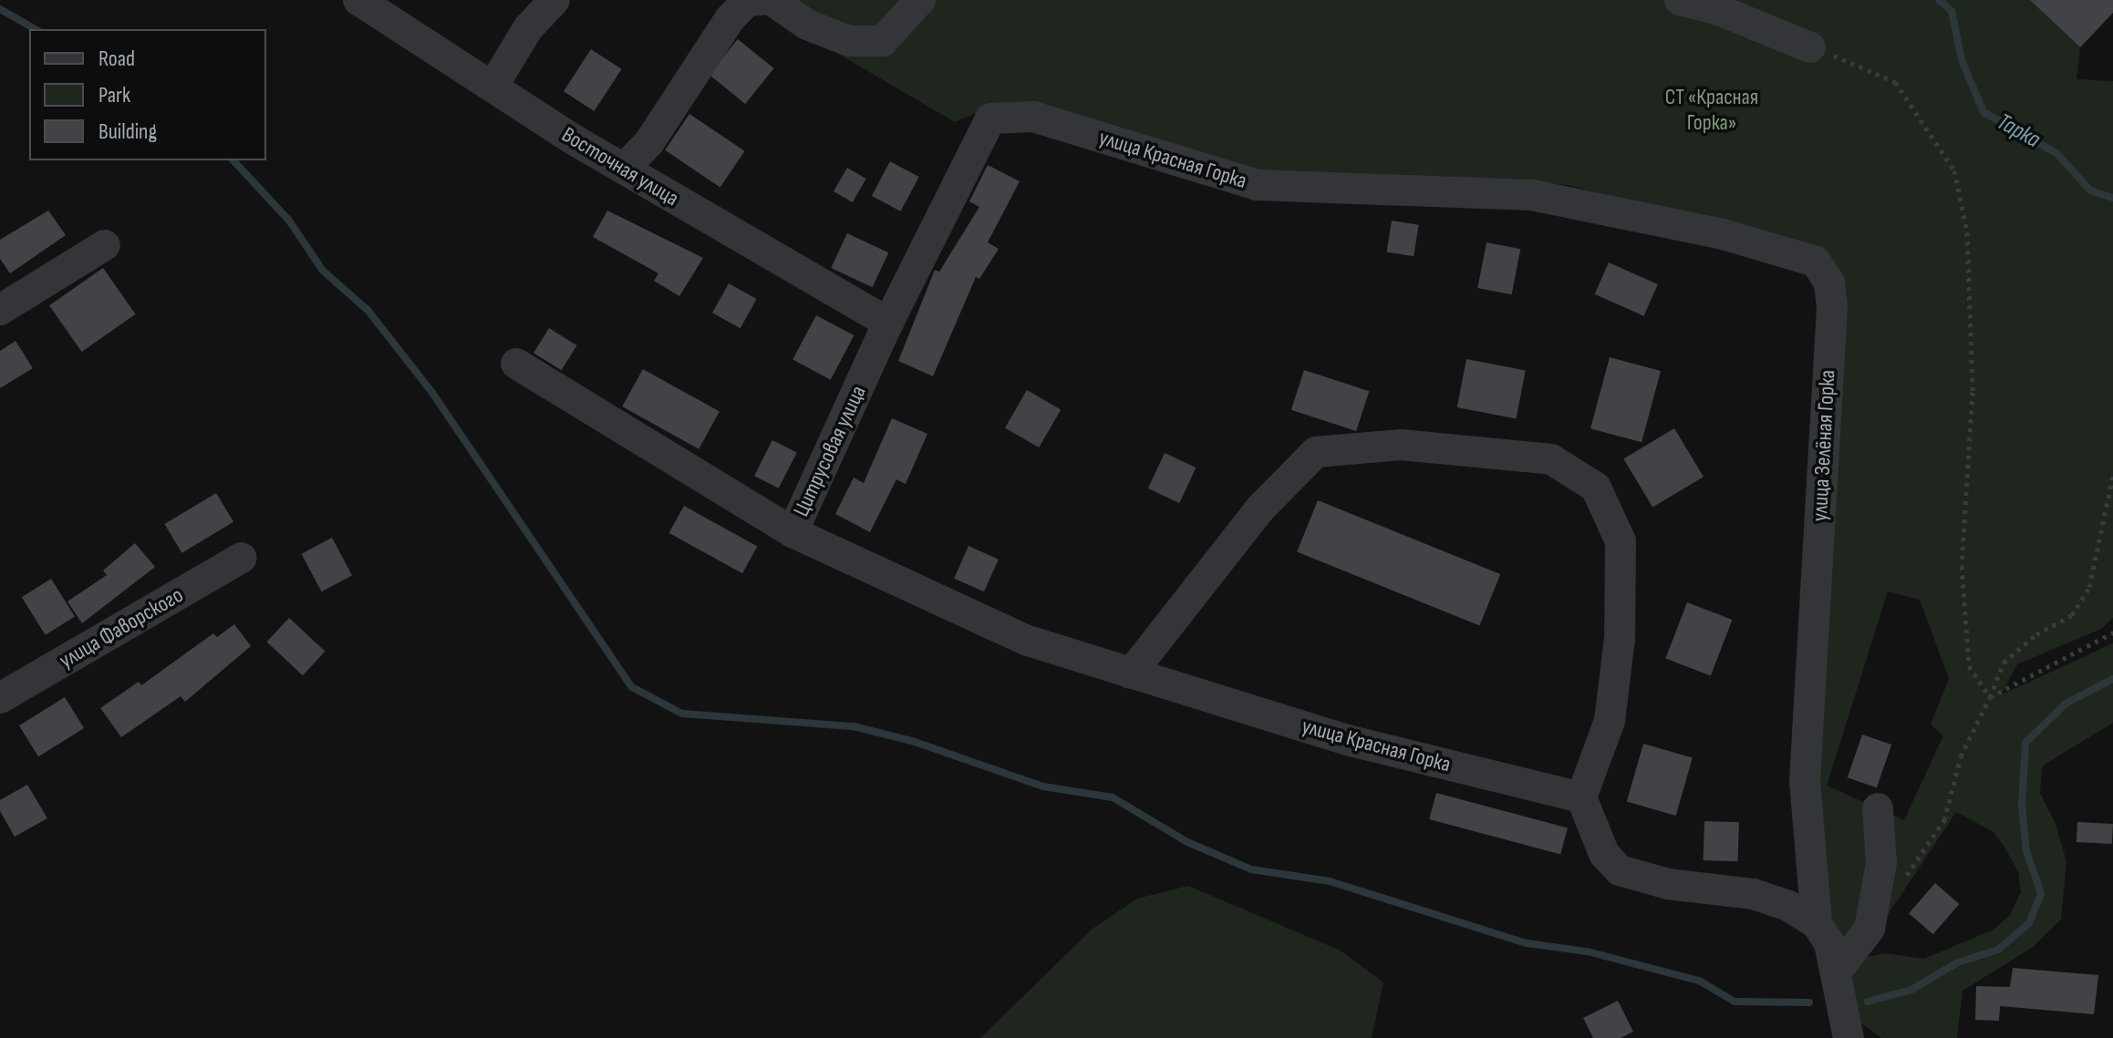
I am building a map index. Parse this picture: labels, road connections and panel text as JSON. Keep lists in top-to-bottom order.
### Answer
{
  "streets": {
    "street": [
      "улица Красная Горка",
      "Восточная улица",
      "улица Зелёная Горка",
      "Цитрусовая улица",
      "улица Фаворского"
    ]
  },
  "crossings": [
    ["улица Красная Горка", "улица Зелёная Горка"],
    ["улица Красная Горка", "Цитрусовая улица"],
    ["Восточная улица", "Цитрусовая улица"]
  ],
  "water": ["Тарка"],
  "parks": ["СТ «Красная Горка»"],
  "legend": ["Road", "Park", "Building"]
}
